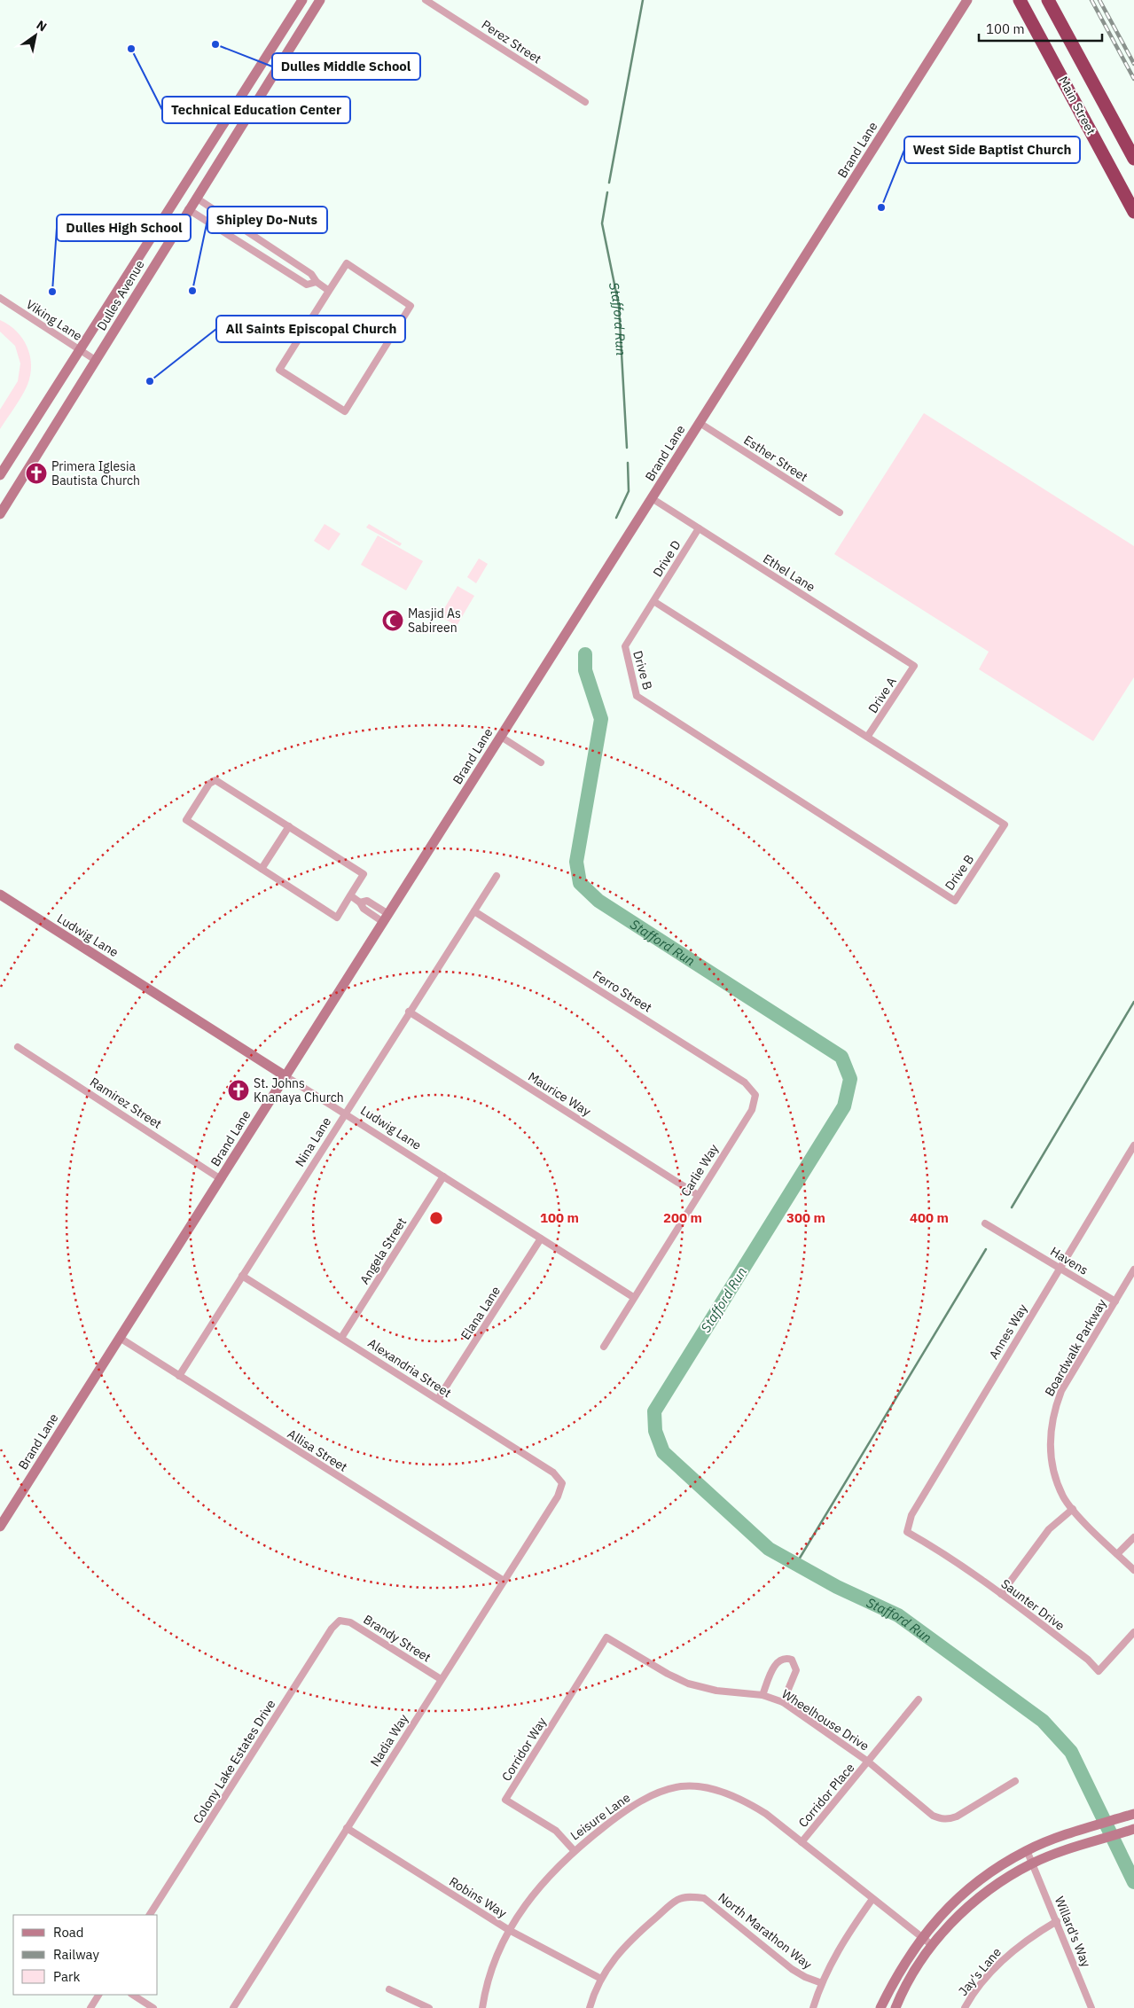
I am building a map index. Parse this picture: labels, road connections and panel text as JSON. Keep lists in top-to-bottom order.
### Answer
{
  "streets": {
    "highway": ["Main Street"],
    "street": [
      "Perez Street",
      "Brand Lane",
      "Dulles Avenue",
      "Viking Lane",
      "Esther Street",
      "Drive D",
      "Ethel Lane",
      "Drive B",
      "Drive A",
      "Ludwig Lane",
      "Ferro Street",
      "Maurice Way",
      "Ramirez Street",
      "Nina Lane",
      "Carlie Way",
      "Angela Street",
      "Havens",
      "Elana Lane",
      "Annes Way",
      "Boardwalk Parkway",
      "Alexandria Street",
      "Allisa Street",
      "Saunter Drive",
      "Brandy Street",
      "Wheelhouse Drive",
      "Nadia Way",
      "Corridor Way",
      "Colony Lake Estates Drive",
      "Corridor Place",
      "Leisure Lane",
      "Robins Way",
      "North Marathon Way",
      "Willard's Way",
      "Jay's Lane"
    ]
  },
  "crossings": [
    ["Brand Lane", "Esther Street"],
    ["Brand Lane", "Ethel Lane"],
    ["Brand Lane", "Ludwig Lane"],
    ["Brand Lane", "Ramirez Street"],
    ["Brand Lane", "Allisa Street"],
    ["Dulles Avenue", "Viking Lane"],
    ["Drive D", "Ethel Lane"],
    ["Drive D", "Drive B"],
    ["Ethel Lane", "Drive A"],
    ["Drive B", "Drive A"],
    ["Ludwig Lane", "Nina Lane"],
    ["Ludwig Lane", "Carlie Way"],
    ["Ludwig Lane", "Angela Street"],
    ["Ludwig Lane", "Elana Lane"],
    ["Ferro Street", "Nina Lane"],
    ["Ferro Street", "Carlie Way"],
    ["Maurice Way", "Nina Lane"],
    ["Maurice Way", "Carlie Way"],
    ["Nina Lane", "Alexandria Street"],
    ["Nina Lane", "Allisa Street"],
    ["Angela Street", "Alexandria Street"],
    ["Havens", "Annes Way"],
    ["Havens", "Boardwalk Parkway"],
    ["Elana Lane", "Alexandria Street"],
    ["Annes Way", "Saunter Drive"],
    ["Alexandria Street", "Nadia Way"],
    ["Allisa Street", "Nadia Way"],
    ["Brandy Street", "Nadia Way"],
    ["Brandy Street", "Colony Lake Estates Drive"],
    ["Wheelhouse Drive", "Corridor Way"],
    ["Wheelhouse Drive", "Corridor Place"],
    ["Nadia Way", "Robins Way"],
    ["Corridor Way", "Leisure Lane"],
    ["Corridor Place", "Leisure Lane"],
    ["Leisure Lane", "Robins Way"],
    ["Robins Way", "North Marathon Way"],
    ["Willard's Way", "Jay's Lane"]
  ],
  "water": ["Stafford Run"],
  "places": {
    "other": [
      "Dulles Middle School",
      "Technical Education Center",
      "West Side Baptist Church",
      "Shipley Do-Nuts",
      "Dulles High School",
      "All Saints Episcopal Church"
    ],
    "church": ["Primera Iglesia Bautista Church", "St. Johns Knanaya Church"],
    "mosque": ["Masjid As Sabireen"]
  },
  "legend": ["Road", "Railway", "Park"],
  "scale_bar": "100 m",
  "north": "top right",
  "rings": [
    "100 m",
    "200 m",
    "300 m",
    "400 m"
  ]
}
